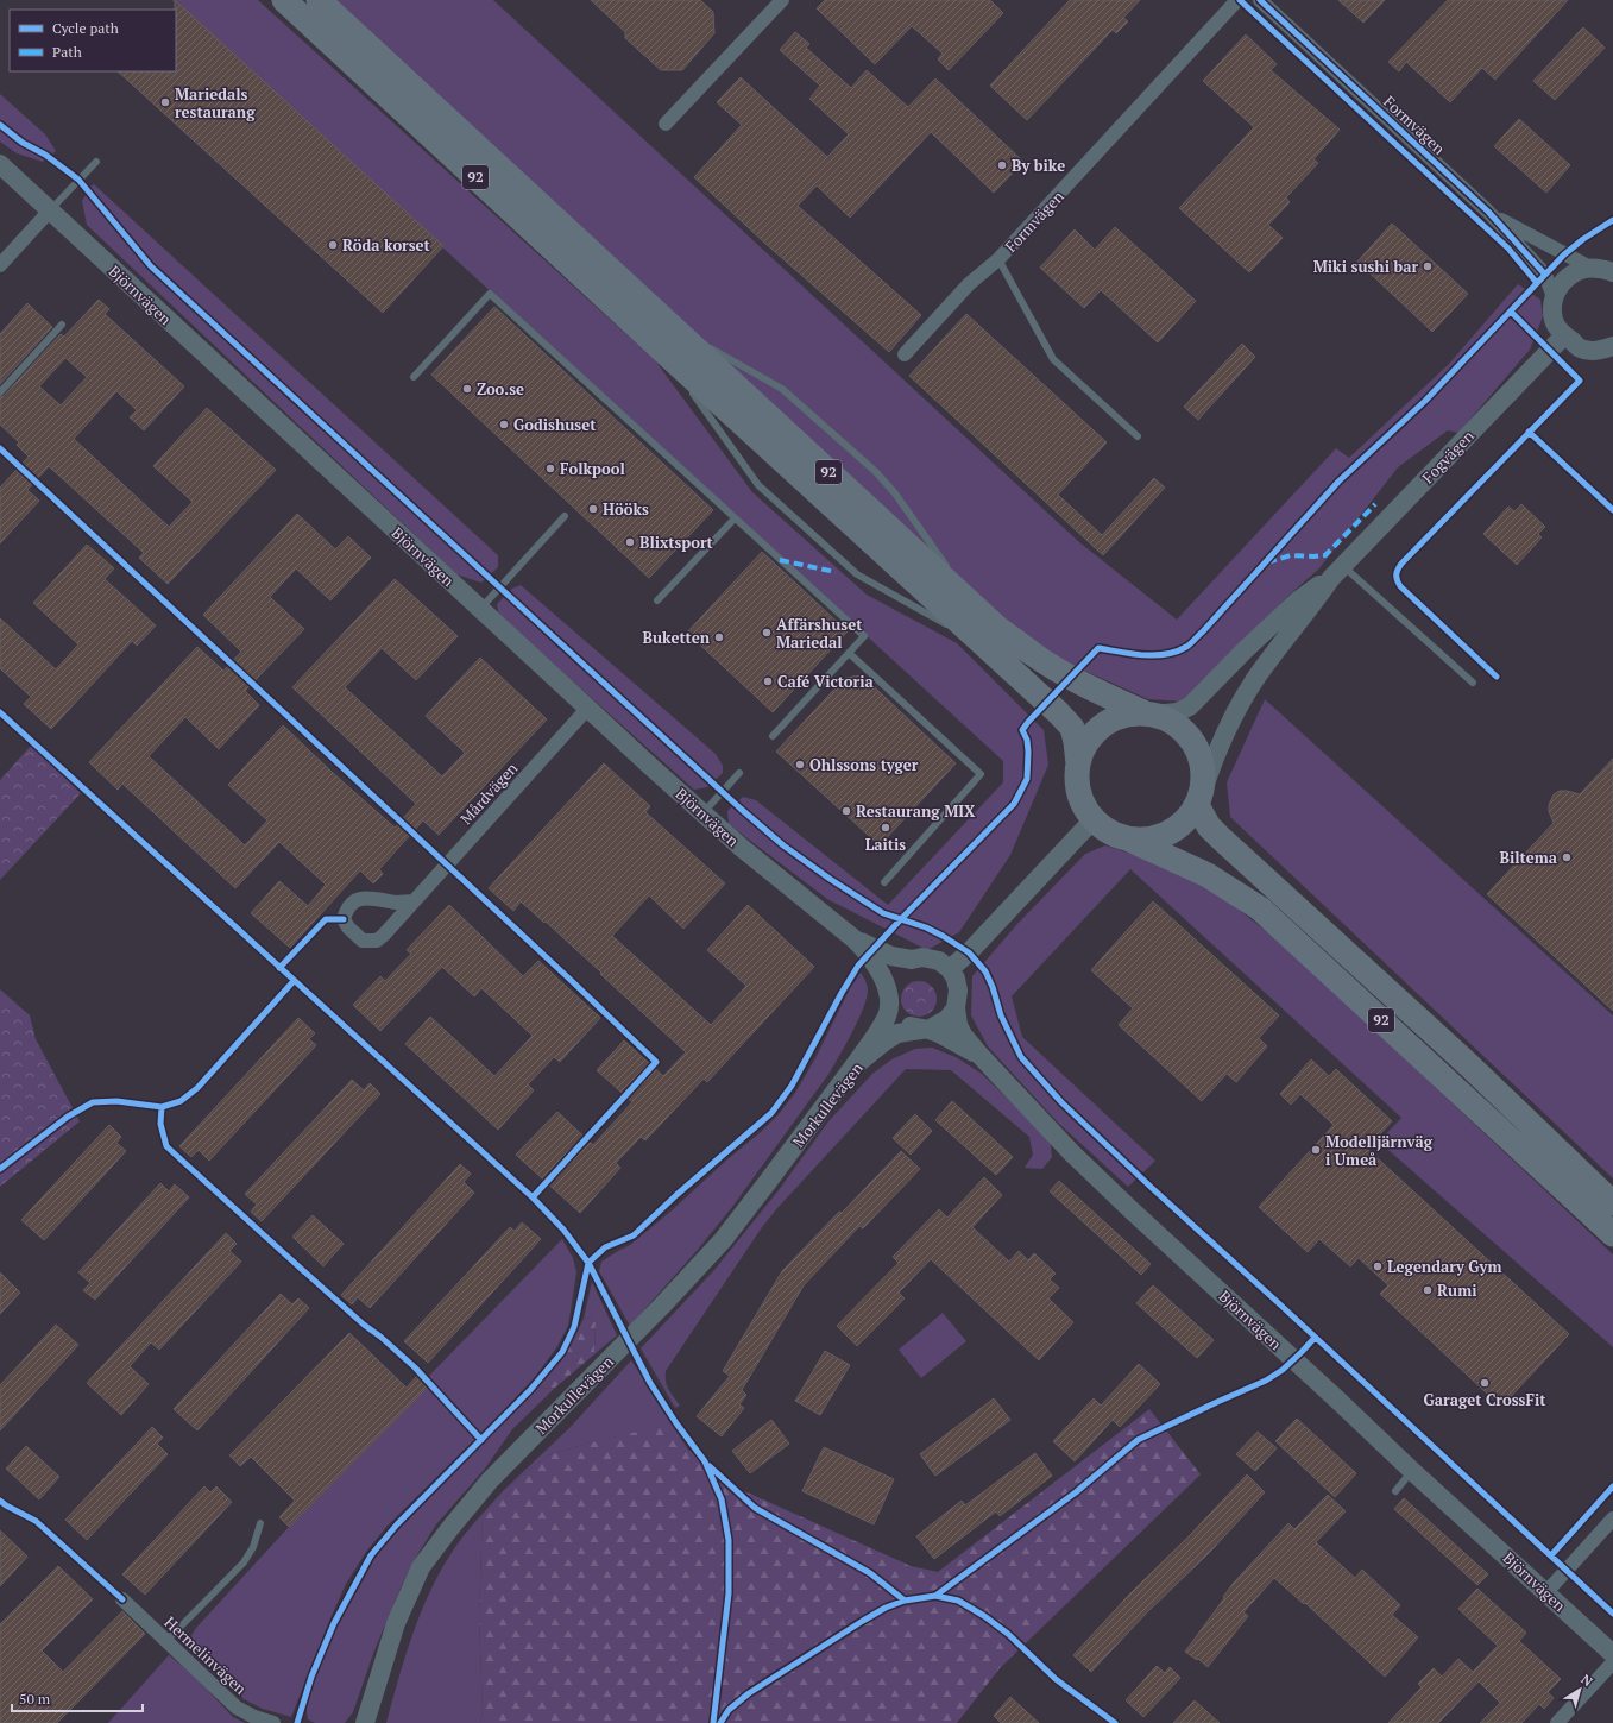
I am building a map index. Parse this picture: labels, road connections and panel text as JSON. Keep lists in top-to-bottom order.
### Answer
{
  "streets": {
    "highway": ["92"],
    "street": [
      "Formvägen",
      "Björnvägen",
      "Fogvägen",
      "Mårdvägen",
      "Morkullevägen",
      "Hermelinvägen"
    ]
  },
  "crossings": [
    ["Formvägen", "Fogvägen"],
    ["92", "Fogvägen"],
    ["Björnvägen", "Mårdvägen"],
    ["Björnvägen", "Morkullevägen"]
  ],
  "places": [
    "Mariedals restaurang",
    "By bike",
    "Röda korset",
    "Miki sushi bar",
    "Zoo.se",
    "Godishuset",
    "Folkpool",
    "Hööks",
    "Blixtsport",
    "Affärshuset Mariedal",
    "Buketten",
    "Café Victoria",
    "Ohlssons tyger",
    "Restaurang MIX",
    "Laitis",
    "Biltema",
    "Modelljärnväg i Umeå",
    "Legendary Gym",
    "Rumi",
    "Garaget CrossFit"
  ],
  "legend": ["Cycle path", "Path"],
  "scale_bar": "50 m",
  "north": "top right"
}
